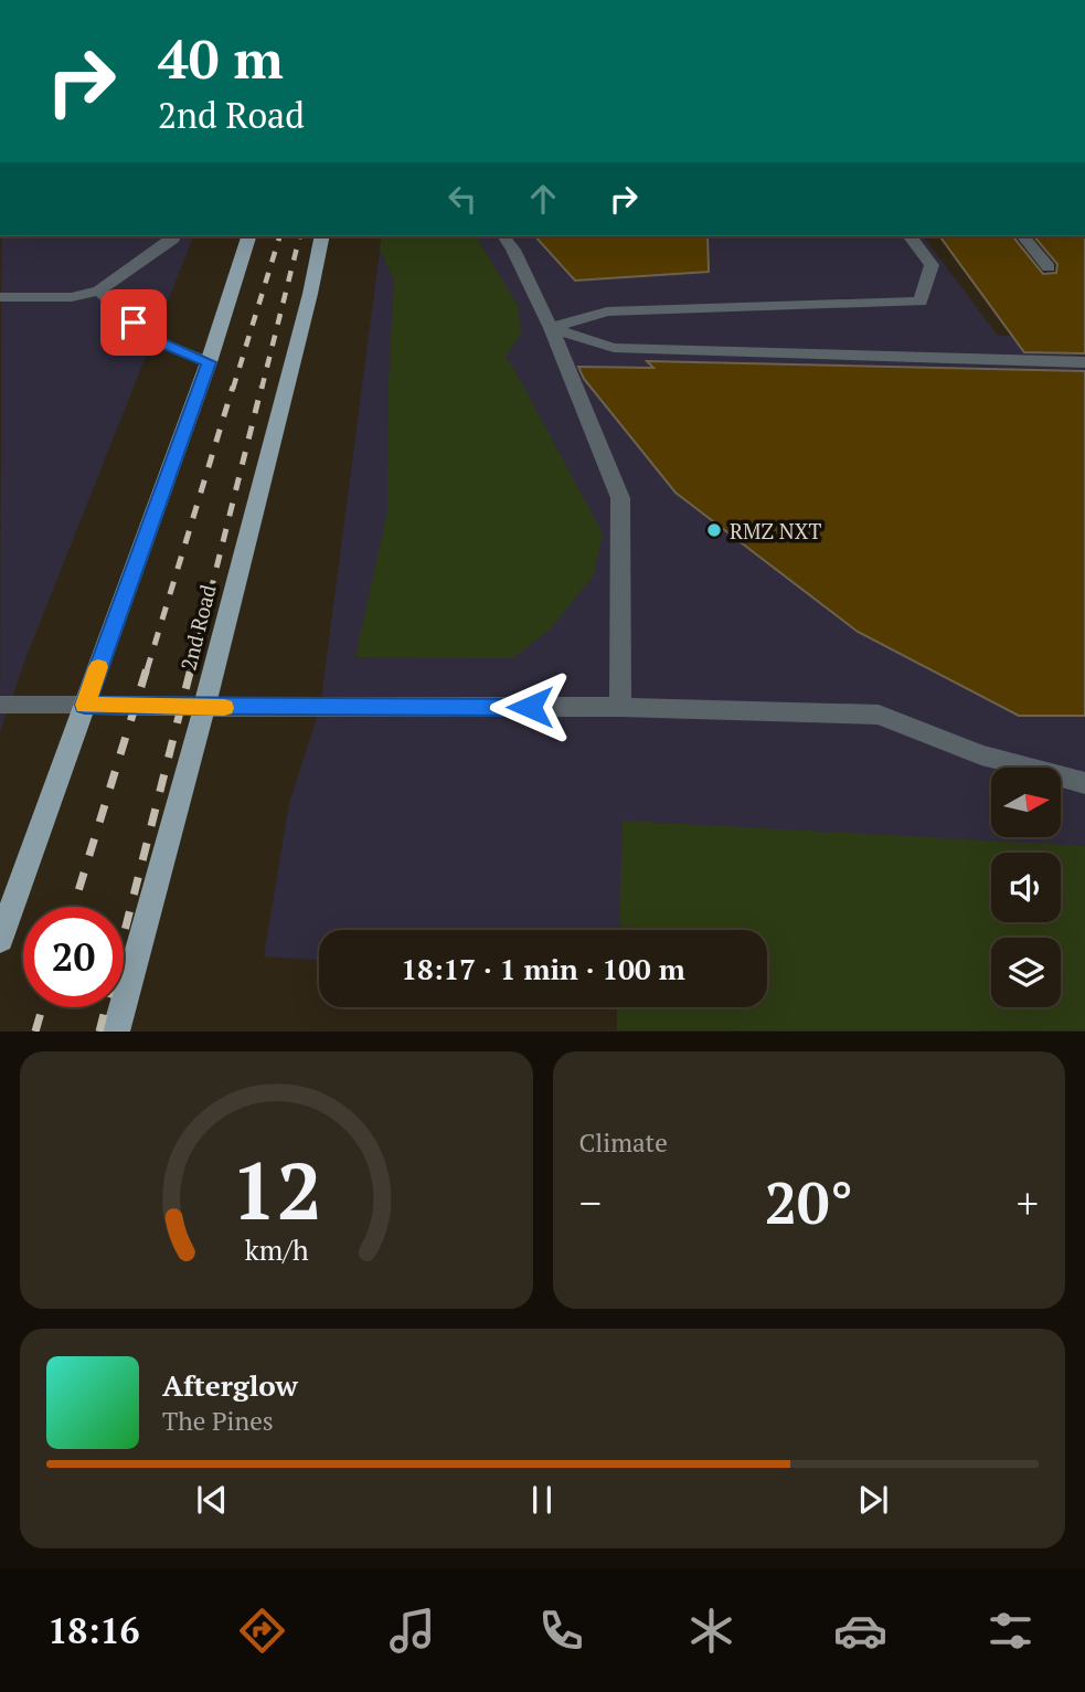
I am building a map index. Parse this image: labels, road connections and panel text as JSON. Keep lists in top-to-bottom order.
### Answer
{
  "streets": {
    "main road": ["2nd Road"]
  },
  "places": ["RMZ NXT"],
  "north": "right",
  "page": {
    "turn": ["40 m", "2nd Road"],
    "limit": "20",
    "trip": "18:17 · 1 min · 100 m",
    "tile": "Climate",
    "heat": ["−", "20°", "+"],
    "song": ["Afterglow", "The Pines"],
    "tabs": "18:16",
    "gauge": ["12", "km/h"]
  }
}
